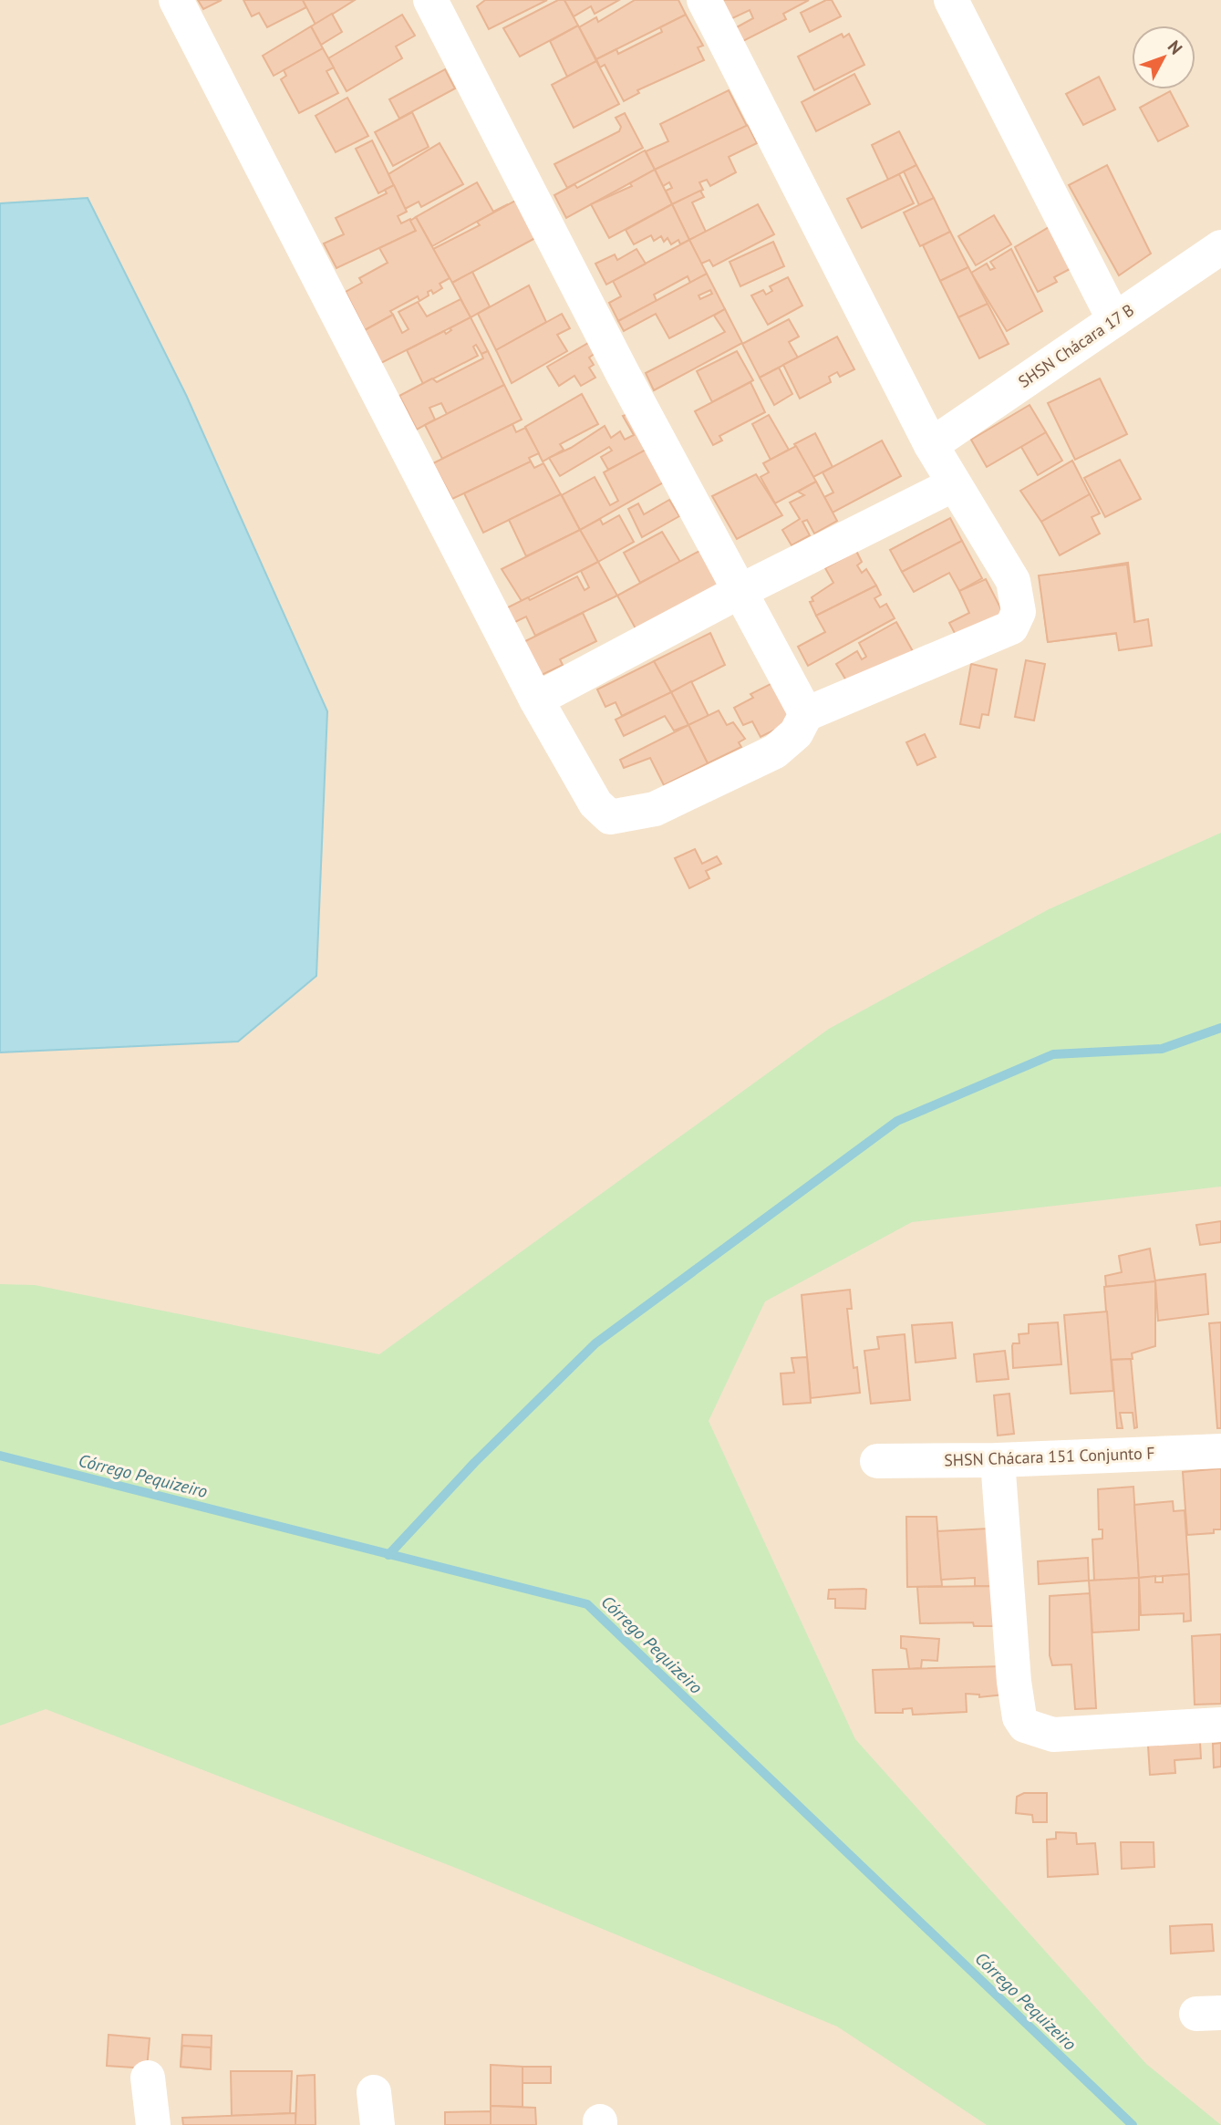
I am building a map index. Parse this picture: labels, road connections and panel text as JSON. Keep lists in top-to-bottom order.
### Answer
{
  "streets": {
    "street": ["SHSN Chácara 17 B", "SHSN Chácara 151 Conjunto F"]
  },
  "water": ["Córrego Pequizeiro"],
  "north": "top right"
}
